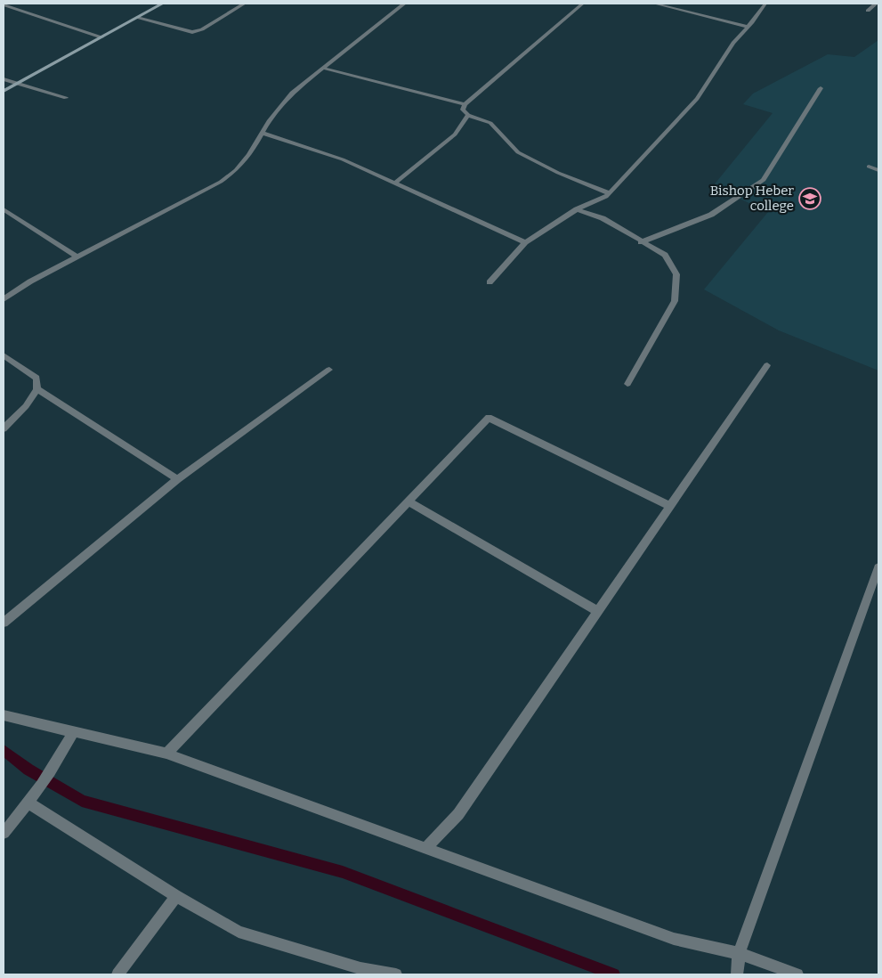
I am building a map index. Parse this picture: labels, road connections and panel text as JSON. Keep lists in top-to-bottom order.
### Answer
{
  "places": {
    "school or university": ["Bishop Heber college"]
  }
}
